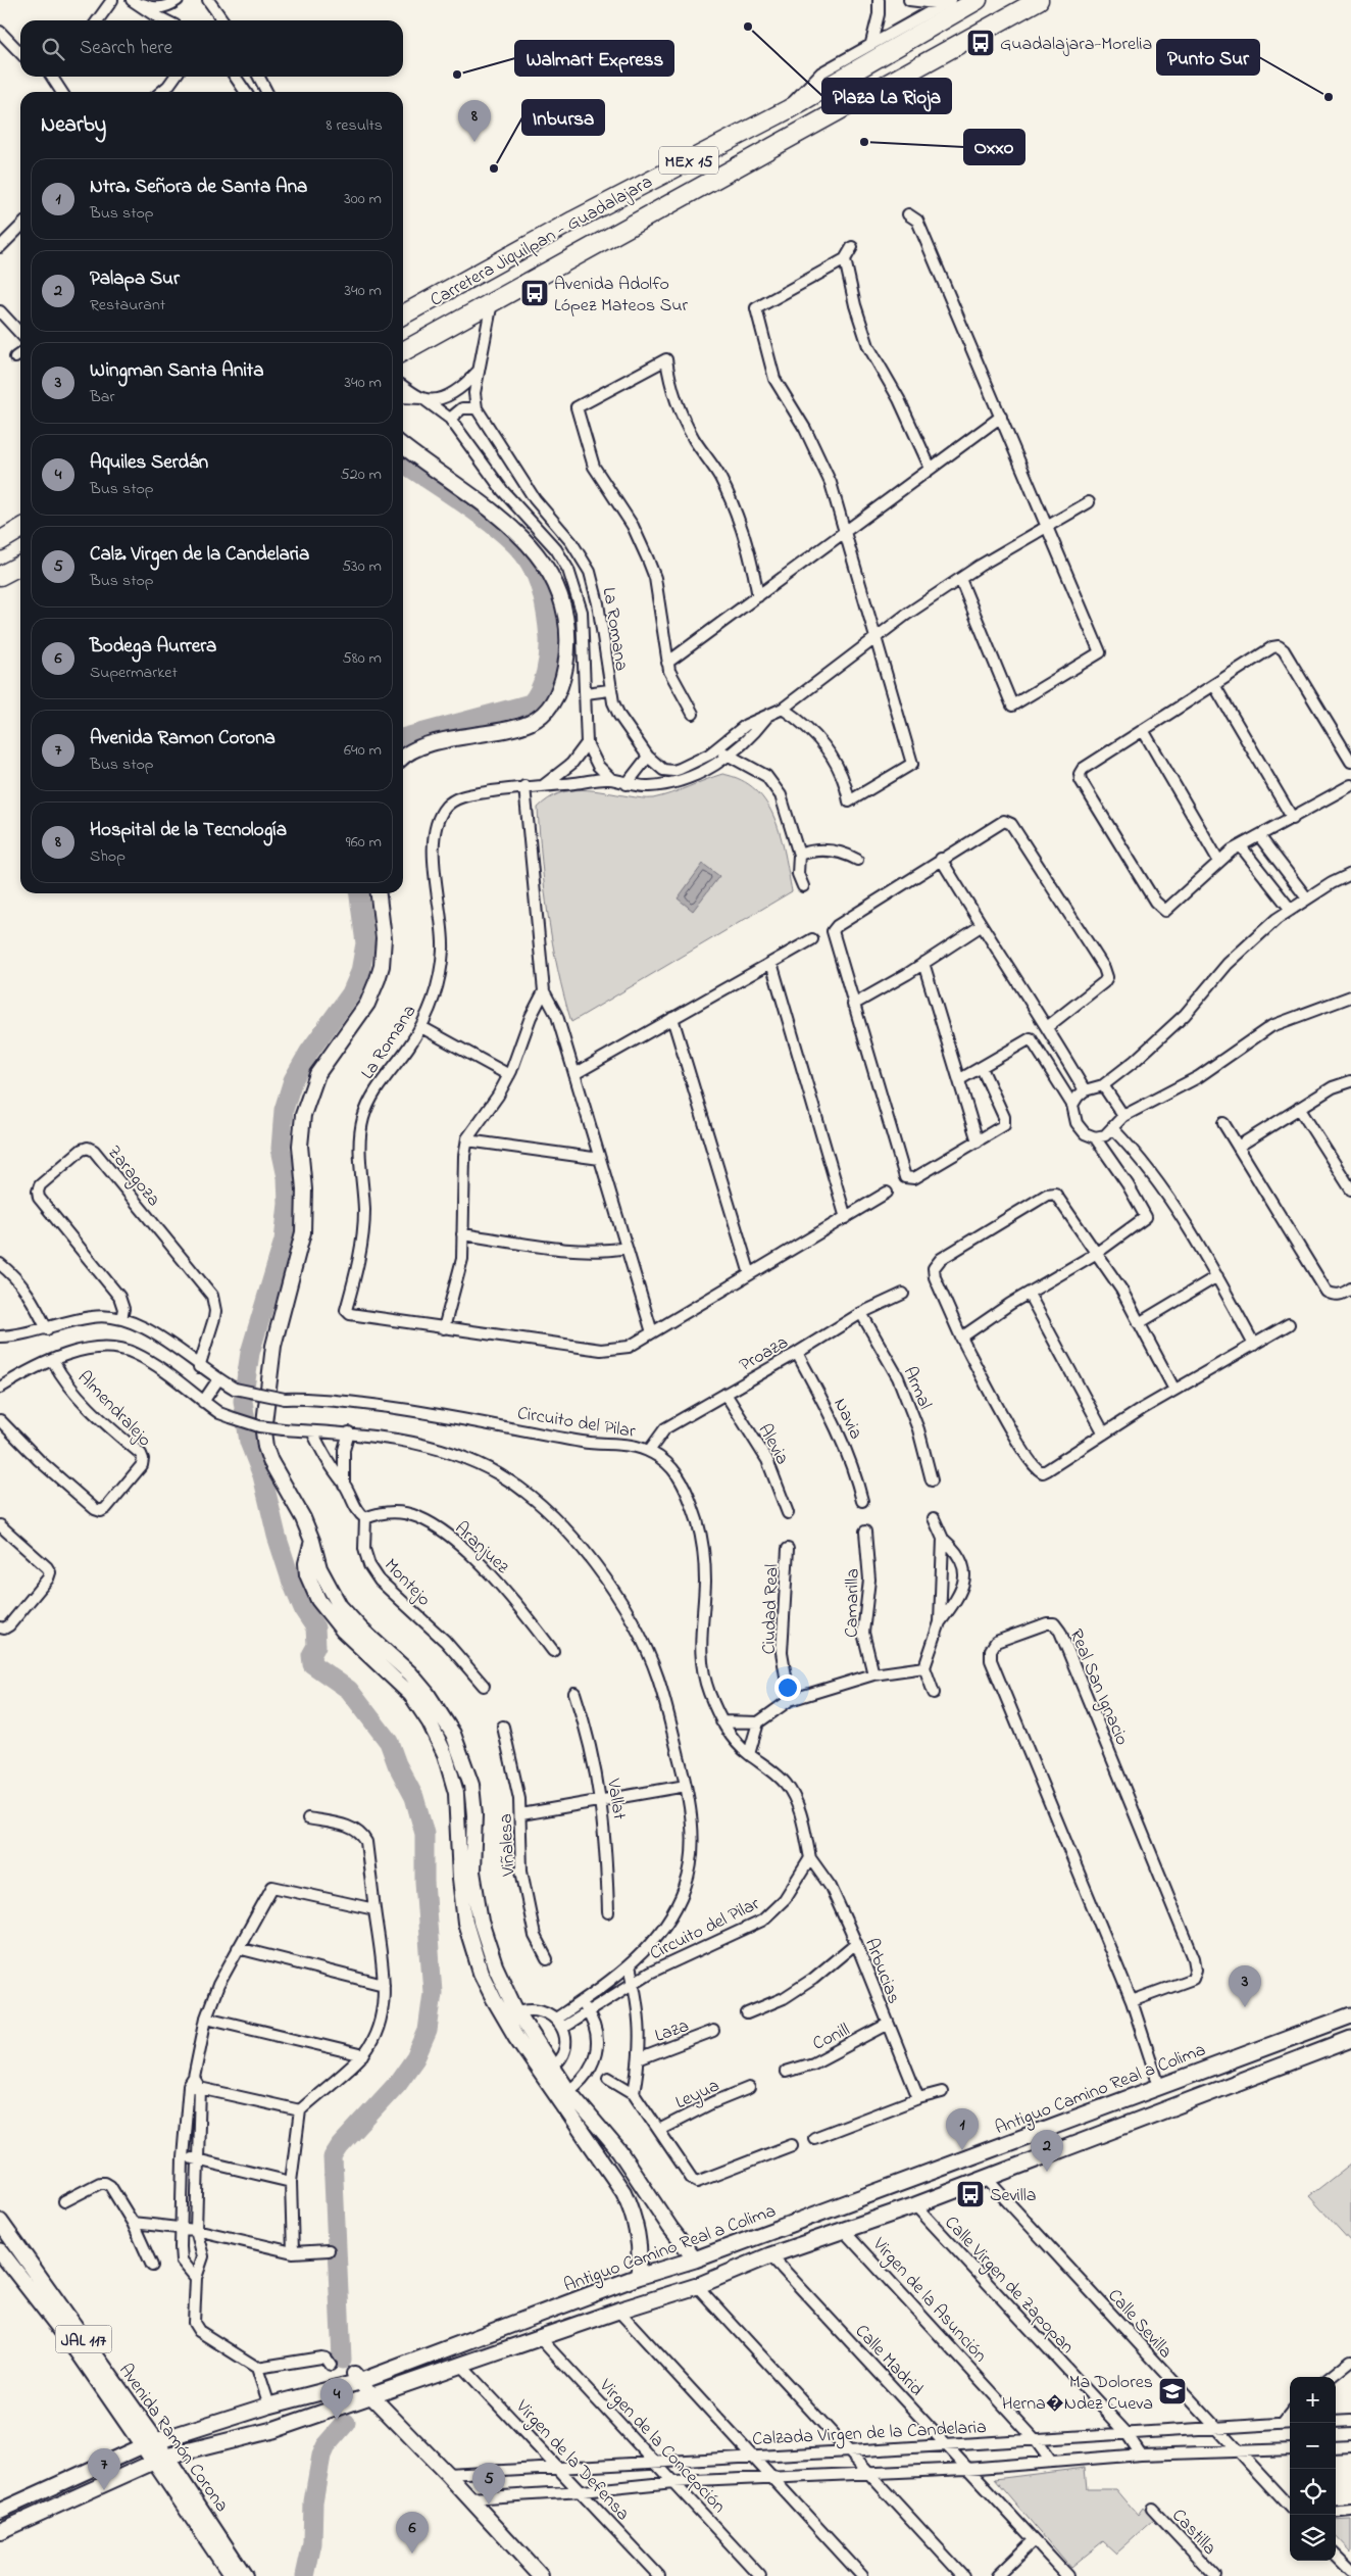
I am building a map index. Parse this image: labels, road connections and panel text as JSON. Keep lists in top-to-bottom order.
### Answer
{
  "streets": {
    "highway": ["MEX 15", "Carretera Jiquilpan - Guadalajara"],
    "main road": ["Antiguo Camino Real a Colima", "JAL 117", "Avenida Ramón Corona"],
    "street": [
      "La Romana",
      "Zaragoza",
      "Proaza",
      "Armal",
      "Almendralejo",
      "Navia",
      "Circuito del Pilar",
      "Alevia",
      "Aranjuez",
      "Montejo",
      "Camarilla",
      "Ciudad Real",
      "Real San Ignacio",
      "Vallat",
      "Viñalesa",
      "Arbucias",
      "Laza",
      "Conill",
      "Leyua",
      "Calle Virgen de Zapopan",
      "Virgen de la Asunción",
      "Calle Sevilla",
      "Calle Madrid",
      "Calzada Virgen de la Candelaria",
      "Virgen de la Concepción",
      "Virgen de la Defensa",
      "Castilla"
    ]
  },
  "crossings": [
    ["Zaragoza", "Circuito del Pilar"],
    ["Proaza", "Armal"],
    ["Proaza", "Navia"],
    ["Proaza", "Circuito del Pilar"],
    ["Proaza", "Alevia"],
    ["Almendralejo", "Circuito del Pilar"],
    ["Circuito del Pilar", "Arbucias"],
    ["Aranjuez", "Montejo"],
    ["Real San Ignacio", "Antiguo Camino Real a Colima"],
    ["Arbucias", "Conill"],
    ["Calle Virgen de Zapopan", "Calzada Virgen de la Candelaria"],
    ["Virgen de la Asunción", "Calzada Virgen de la Candelaria"],
    ["Calle Sevilla", "Calzada Virgen de la Candelaria"],
    ["Calle Madrid", "Calzada Virgen de la Candelaria"],
    ["Calzada Virgen de la Candelaria", "Virgen de la Concepción"],
    ["Calzada Virgen de la Candelaria", "Virgen de la Defensa"]
  ],
  "places": {
    "other": [
      "Plaza La Rioja",
      "Walmart Express",
      "Punto Sur",
      "Oxxo",
      "Inbursa"
    ],
    "bus stop": ["Guadalajara-Morelia", "Avenida Adolfo López Mateos Sur", "Sevilla"],
    "school or university": ["Ma Dolores Herna�Ndez Cueva"]
  },
  "page": {
    "search": "Search here",
    "heading": ["Nearby", "8 results"],
    "pins": [
      "8",
      "3",
      "1",
      "2",
      "4",
      "7",
      "5",
      "6"
    ],
    "list": [
      {
        "mark": "1",
        "name": "Ntra. Señora de Santa Ana",
        "note": "Bus stop",
        "value": "300 m"
      },
      {
        "mark": "2",
        "name": "Palapa Sur",
        "note": "Restaurant",
        "value": "340 m"
      },
      {
        "mark": "3",
        "name": "Wingman Santa Anita",
        "note": "Bar",
        "value": "340 m"
      },
      {
        "mark": "4",
        "name": "Aquiles Serdán",
        "note": "Bus stop",
        "value": "520 m"
      },
      {
        "mark": "5",
        "name": "Calz. Virgen de la Candelaria",
        "note": "Bus stop",
        "value": "530 m"
      },
      {
        "mark": "6",
        "name": "Bodega Aurrera",
        "note": "Supermarket",
        "value": "580 m"
      },
      {
        "mark": "7",
        "name": "Avenida Ramon Corona",
        "note": "Bus stop",
        "value": "640 m"
      },
      {
        "mark": "8",
        "name": "Hospital de la Tecnología",
        "note": "Shop",
        "value": "960 m"
      }
    ],
    "map_buttons": ["+", "−"]
  }
}
